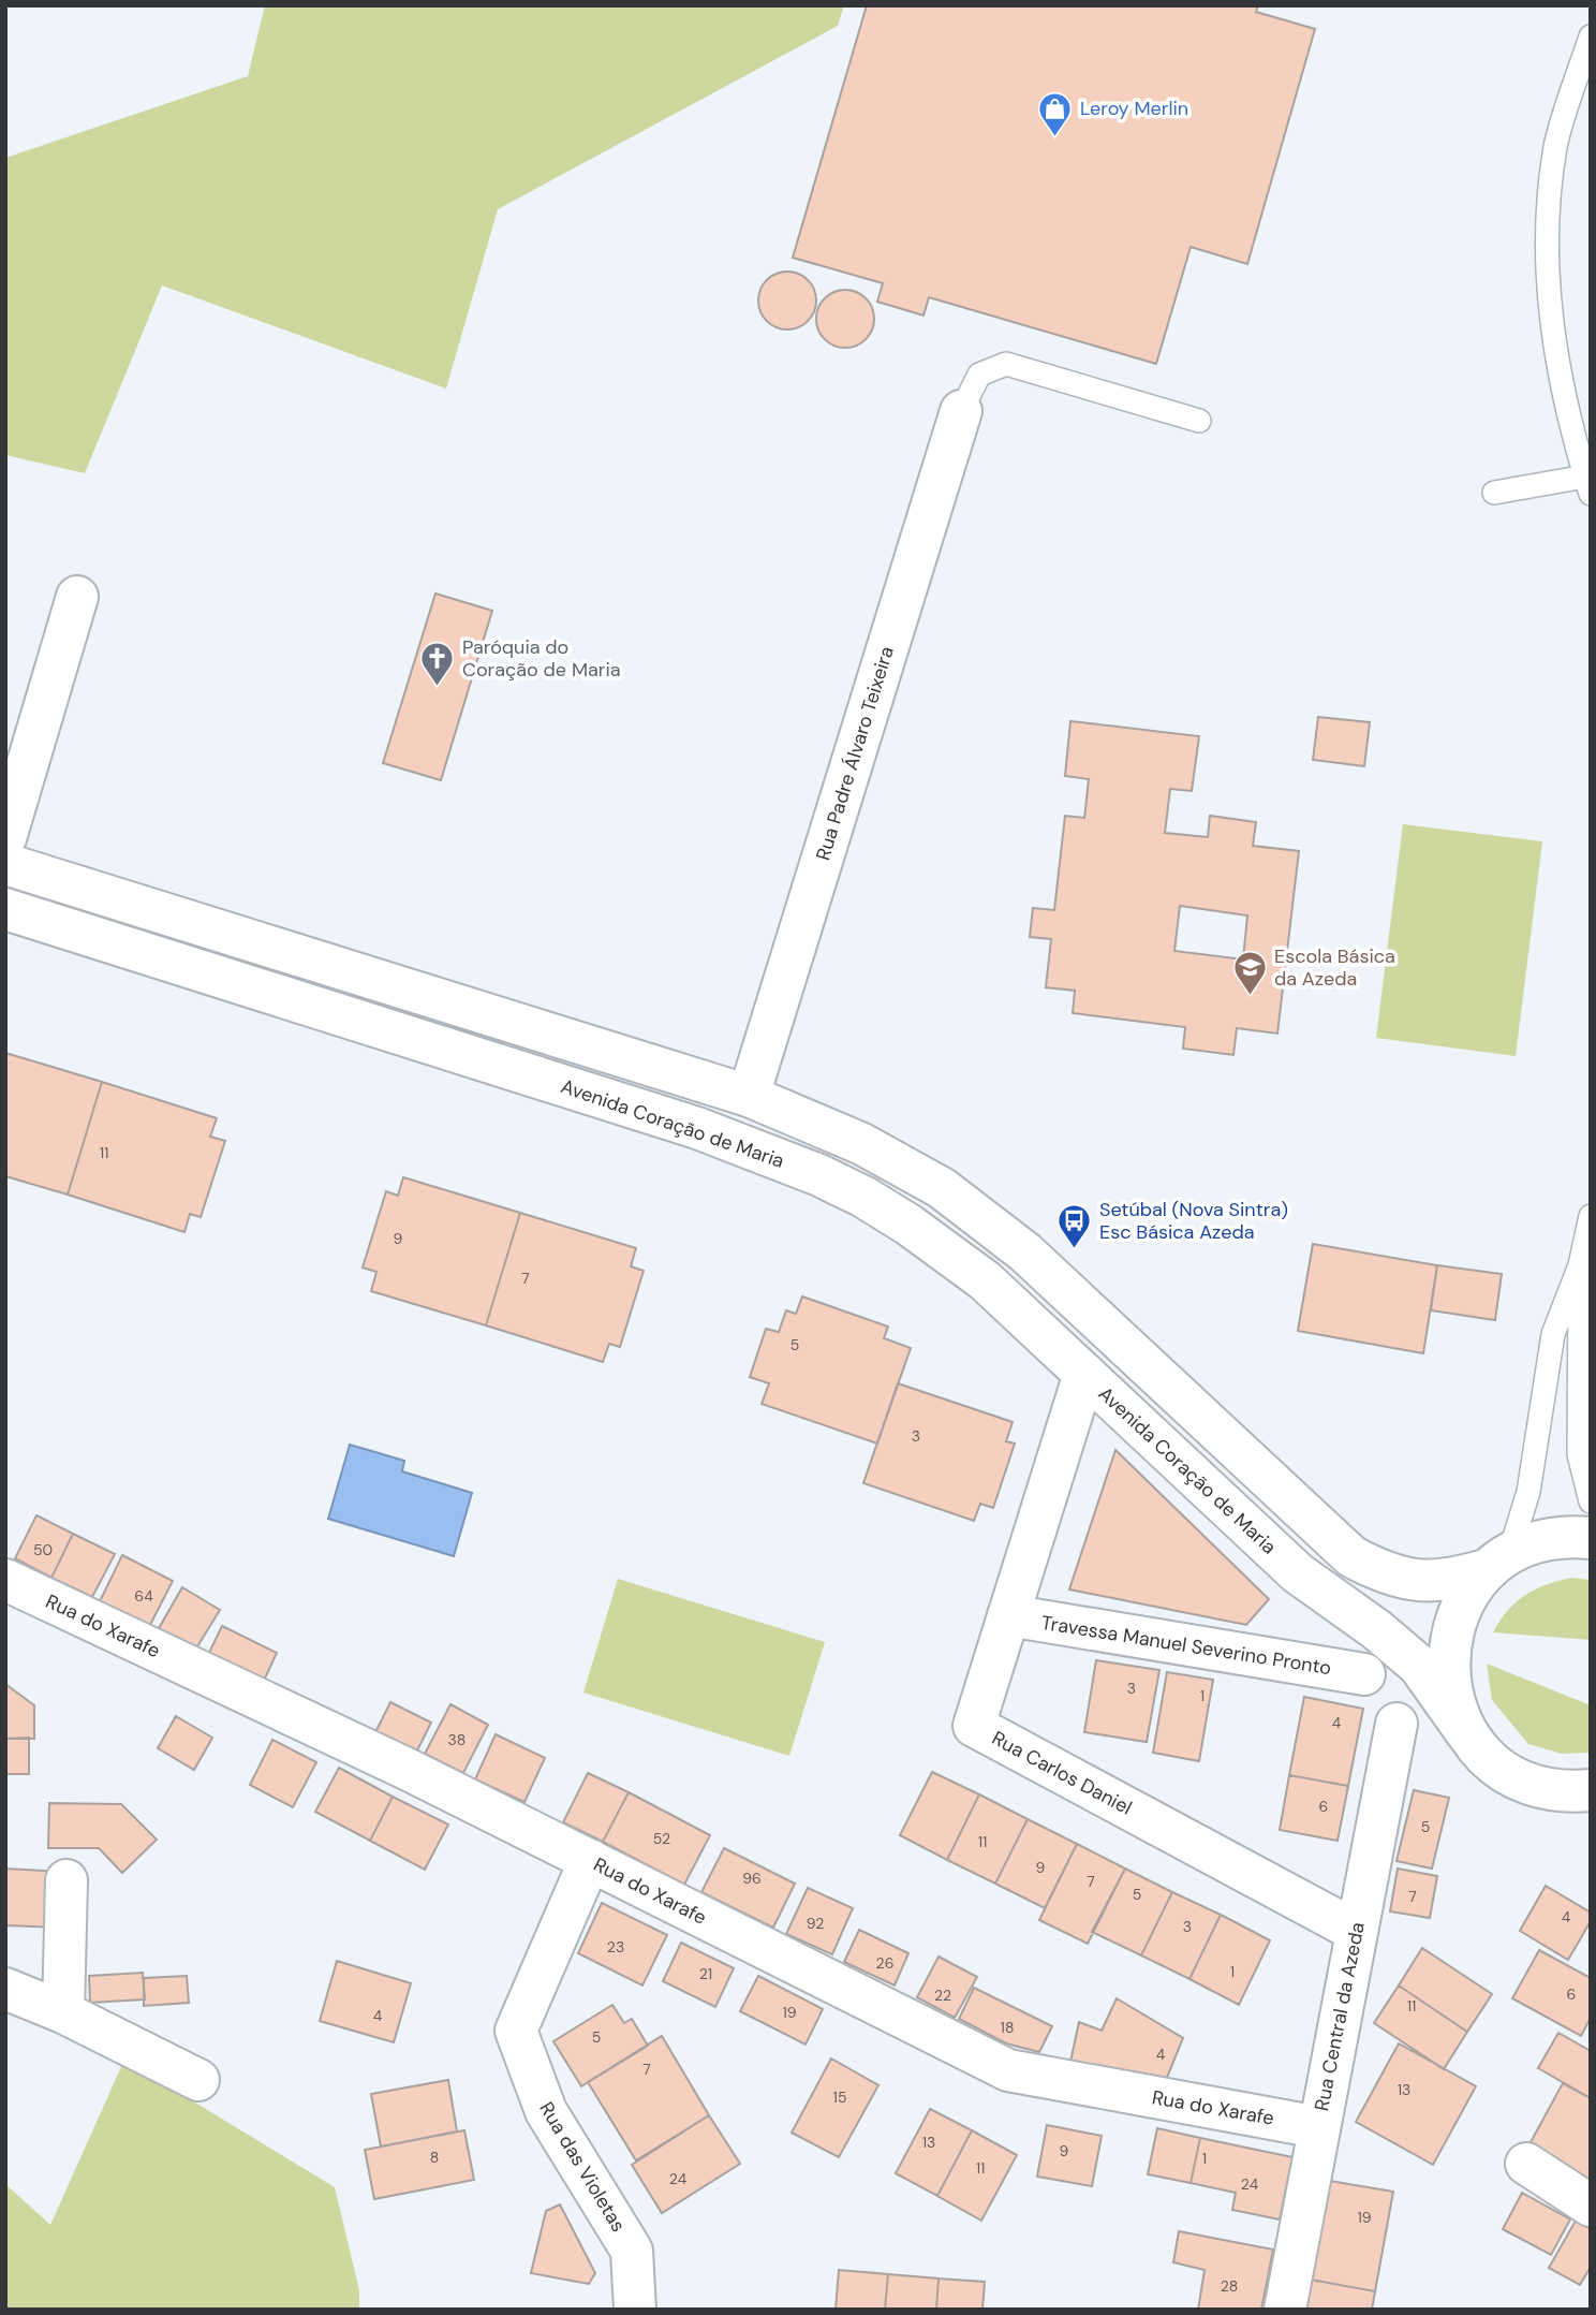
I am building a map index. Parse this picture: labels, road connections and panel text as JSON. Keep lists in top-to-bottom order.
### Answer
{
  "streets": {
    "street": [
      "Rua Padre Álvaro Teixeira",
      "Avenida Coração de Maria",
      "Rua do Xarafe",
      "Travessa Manuel Severino Pronto",
      "Rua Carlos Daniel",
      "Rua Central da Azeda",
      "Rua das Violetas"
    ]
  },
  "crossings": [
    ["Avenida Coração de Maria", "Rua Carlos Daniel"],
    ["Rua do Xarafe", "Rua Central da Azeda"],
    ["Rua do Xarafe", "Rua das Violetas"],
    ["Travessa Manuel Severino Pronto", "Rua Carlos Daniel"],
    ["Rua Carlos Daniel", "Rua Central da Azeda"]
  ],
  "places": {
    "shop": ["Leroy Merlin"],
    "church": ["Paróquia do Coração de Maria"],
    "school or university": ["Escola Básica da Azeda"],
    "bus stop": ["Setúbal (Nova Sintra) Esc Básica Azeda"]
  },
  "house_numbers": [
    "11",
    "9",
    "7",
    "5",
    "3",
    "50",
    "64",
    "3",
    "1",
    "4",
    "38",
    "6",
    "5",
    "52",
    "11",
    "9",
    "96",
    "7",
    "5",
    "7",
    "4",
    "92",
    "3",
    "23",
    "26",
    "1",
    "21",
    "6",
    "22",
    "11",
    "19",
    "4",
    "18",
    "5",
    "4",
    "7",
    "13",
    "15",
    "13",
    "9",
    "8",
    "1",
    "11",
    "24",
    "24",
    "19",
    "28"
  ]
}
